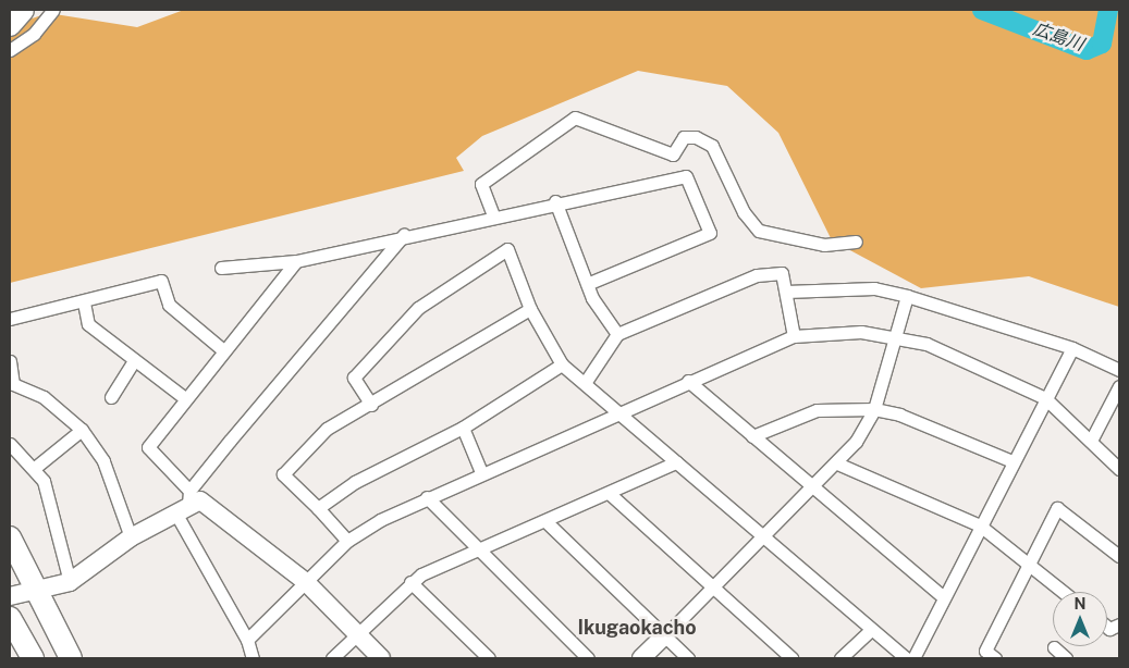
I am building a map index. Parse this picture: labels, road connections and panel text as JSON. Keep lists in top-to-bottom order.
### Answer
{
  "districts": ["Ikugaokacho"],
  "water": ["広島川"],
  "north": "top"
}
